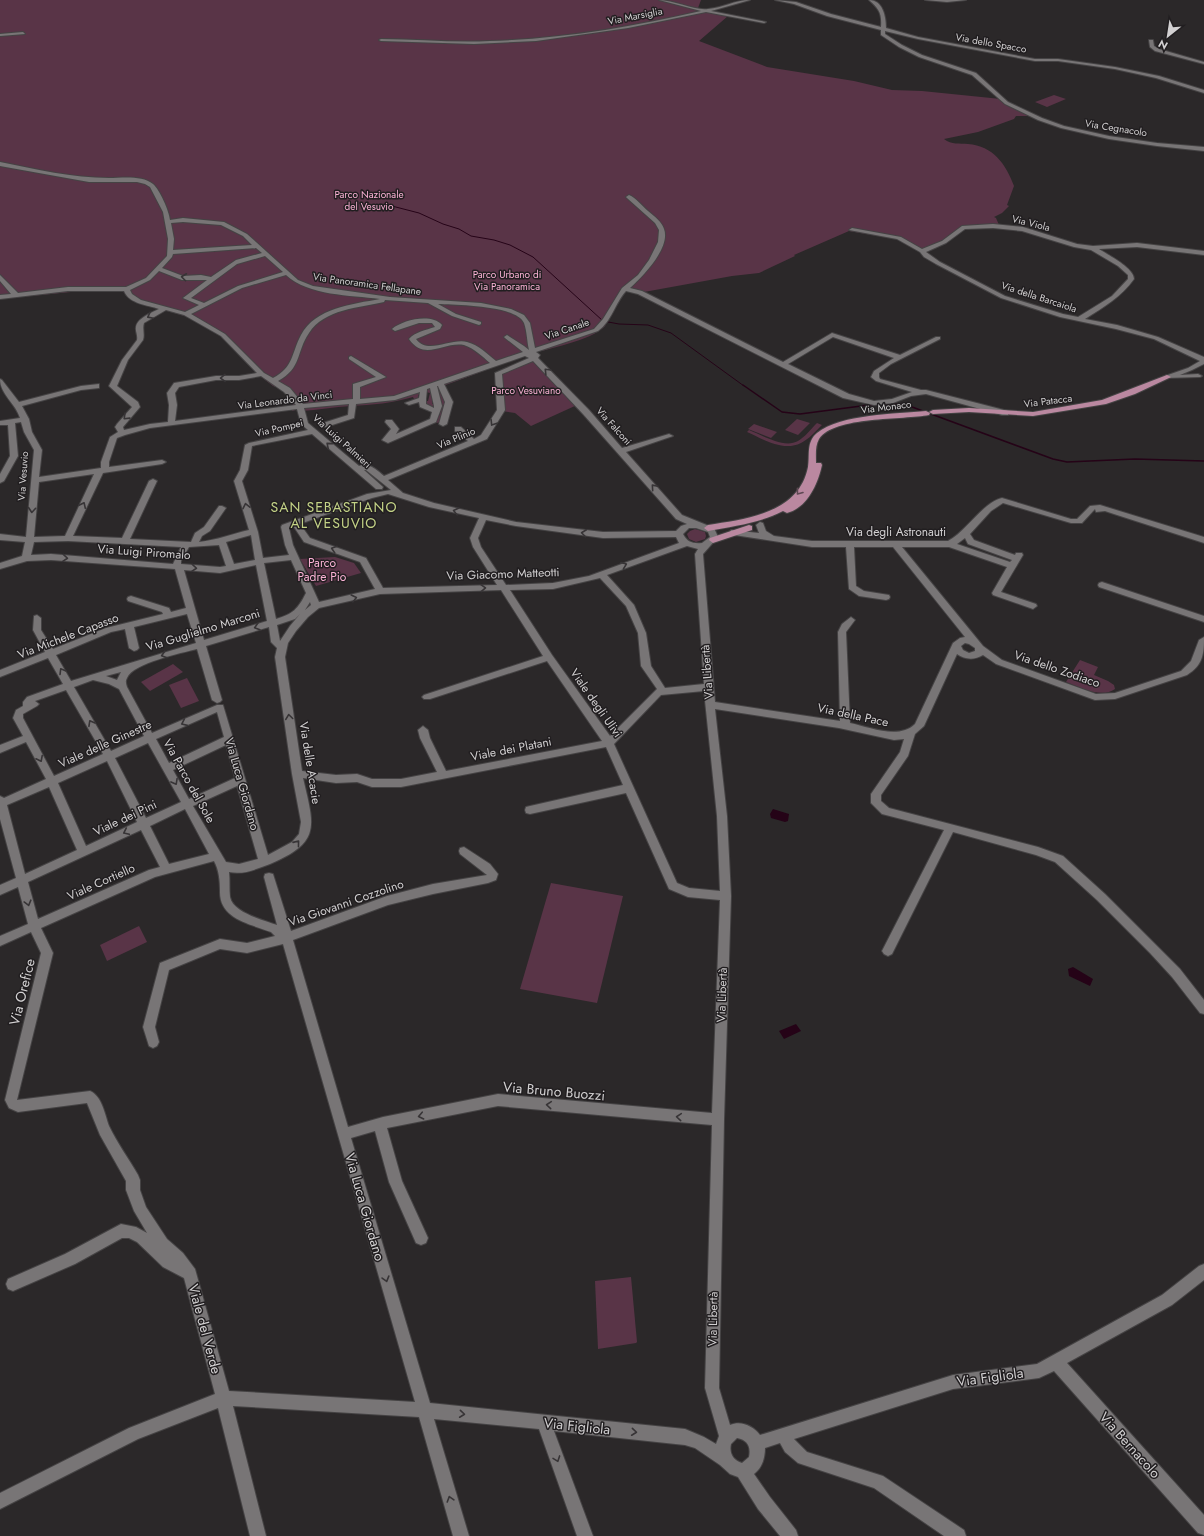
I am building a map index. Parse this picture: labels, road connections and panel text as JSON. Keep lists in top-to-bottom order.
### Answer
{
  "streets": {
    "main road": ["Via Patacca", "Via Monaco"],
    "street": [
      "Via Marsiglia",
      "Via dello Spacco",
      "Via Cegnacolo",
      "Via Viola",
      "Via Panoramica Fellapane",
      "Via della Barcaiola",
      "Via Canale",
      "Via Leonardo da Vinci",
      "Via Falconi",
      "Via Pompei",
      "Via Plinio",
      "Via Luigi Palmieri",
      "Via Vesuvio",
      "Via degli Astronauti",
      "Via Luigi Piromalo",
      "Via Giacomo Matteotti",
      "Via Guglielmo Marconi",
      "Via Michele Capasso",
      "Via dello Zodiaco",
      "Via Libertà",
      "Viale degli Ulivi",
      "Via della Pace",
      "Viale delle Ginestre",
      "Viale dei Platani",
      "Via delle Acacie",
      "Via Parco del Sole",
      "Via Luca Giordano",
      "Viale dei Pini",
      "Viale Cortiello",
      "Via Giovanni Cozzolino",
      "Via Orefice",
      "Via Bruno Buozzi",
      "Viale del Verde",
      "Via Figliola",
      "Via Bernacolo"
    ]
  },
  "crossings": [
    ["Via dello Spacco", "Via Cegnacolo"],
    ["Via Viola", "Via della Barcaiola"],
    ["Via Panoramica Fellapane", "Via Canale"],
    ["Via Panoramica Fellapane", "Via Leonardo da Vinci"],
    ["Via Panoramica Fellapane", "Via Falconi"],
    ["Via della Barcaiola", "Via Patacca"],
    ["Via Canale", "Via Leonardo da Vinci"],
    ["Via Canale", "Via Falconi"],
    ["Via Leonardo da Vinci", "Via Falconi"],
    ["Via Leonardo da Vinci", "Via Luigi Palmieri"],
    ["Via Patacca", "Via Monaco"],
    ["Via Falconi", "Via Giacomo Matteotti"],
    ["Via Falconi", "Via Libertà"],
    ["Via Pompei", "Via Luigi Palmieri"],
    ["Via Pompei", "Via delle Acacie"],
    ["Via Plinio", "Via Luigi Palmieri"],
    ["Via Vesuvio", "Via Luigi Piromalo"],
    ["Via Luigi Piromalo", "Via delle Acacie"],
    ["Via Luigi Piromalo", "Via Luca Giordano"],
    ["Via Giacomo Matteotti", "Via Libertà"],
    ["Via Giacomo Matteotti", "Viale degli Ulivi"],
    ["Via Guglielmo Marconi", "Via delle Acacie"],
    ["Via Guglielmo Marconi", "Via Luca Giordano"],
    ["Via Michele Capasso", "Via Luca Giordano"],
    ["Via Libertà", "Viale degli Ulivi"],
    ["Via Libertà", "Via della Pace"],
    ["Via Libertà", "Via Bruno Buozzi"],
    ["Via Libertà", "Via Figliola"],
    ["Viale degli Ulivi", "Viale dei Platani"],
    ["Viale delle Ginestre", "Via Parco del Sole"],
    ["Viale delle Ginestre", "Via Luca Giordano"],
    ["Viale delle Ginestre", "Via Orefice"],
    ["Viale dei Platani", "Via delle Acacie"],
    ["Via delle Acacie", "Via Luca Giordano"],
    ["Via Parco del Sole", "Viale dei Pini"],
    ["Via Parco del Sole", "Viale Cortiello"],
    ["Via Luca Giordano", "Viale dei Pini"],
    ["Via Luca Giordano", "Via Giovanni Cozzolino"],
    ["Via Luca Giordano", "Via Bruno Buozzi"],
    ["Via Luca Giordano", "Via Figliola"],
    ["Viale dei Pini", "Via Orefice"],
    ["Viale Cortiello", "Via Orefice"],
    ["Via Orefice", "Viale del Verde"],
    ["Viale del Verde", "Via Figliola"],
    ["Via Figliola", "Via Bernacolo"]
  ],
  "one_way": [
    "Via Falconi",
    "Via Guglielmo Marconi",
    "Via delle Acacie",
    "Via Bruno Buozzi"
  ],
  "districts": ["SAN SEBASTIANO AL VESUVIO"],
  "parks": [
    "Parco Nazionale del Vesuvio",
    "Parco Urbano di Via Panoramica",
    "Parco Vesuviano",
    "Parco Padre Pio"
  ],
  "north": "bottom left"
}
